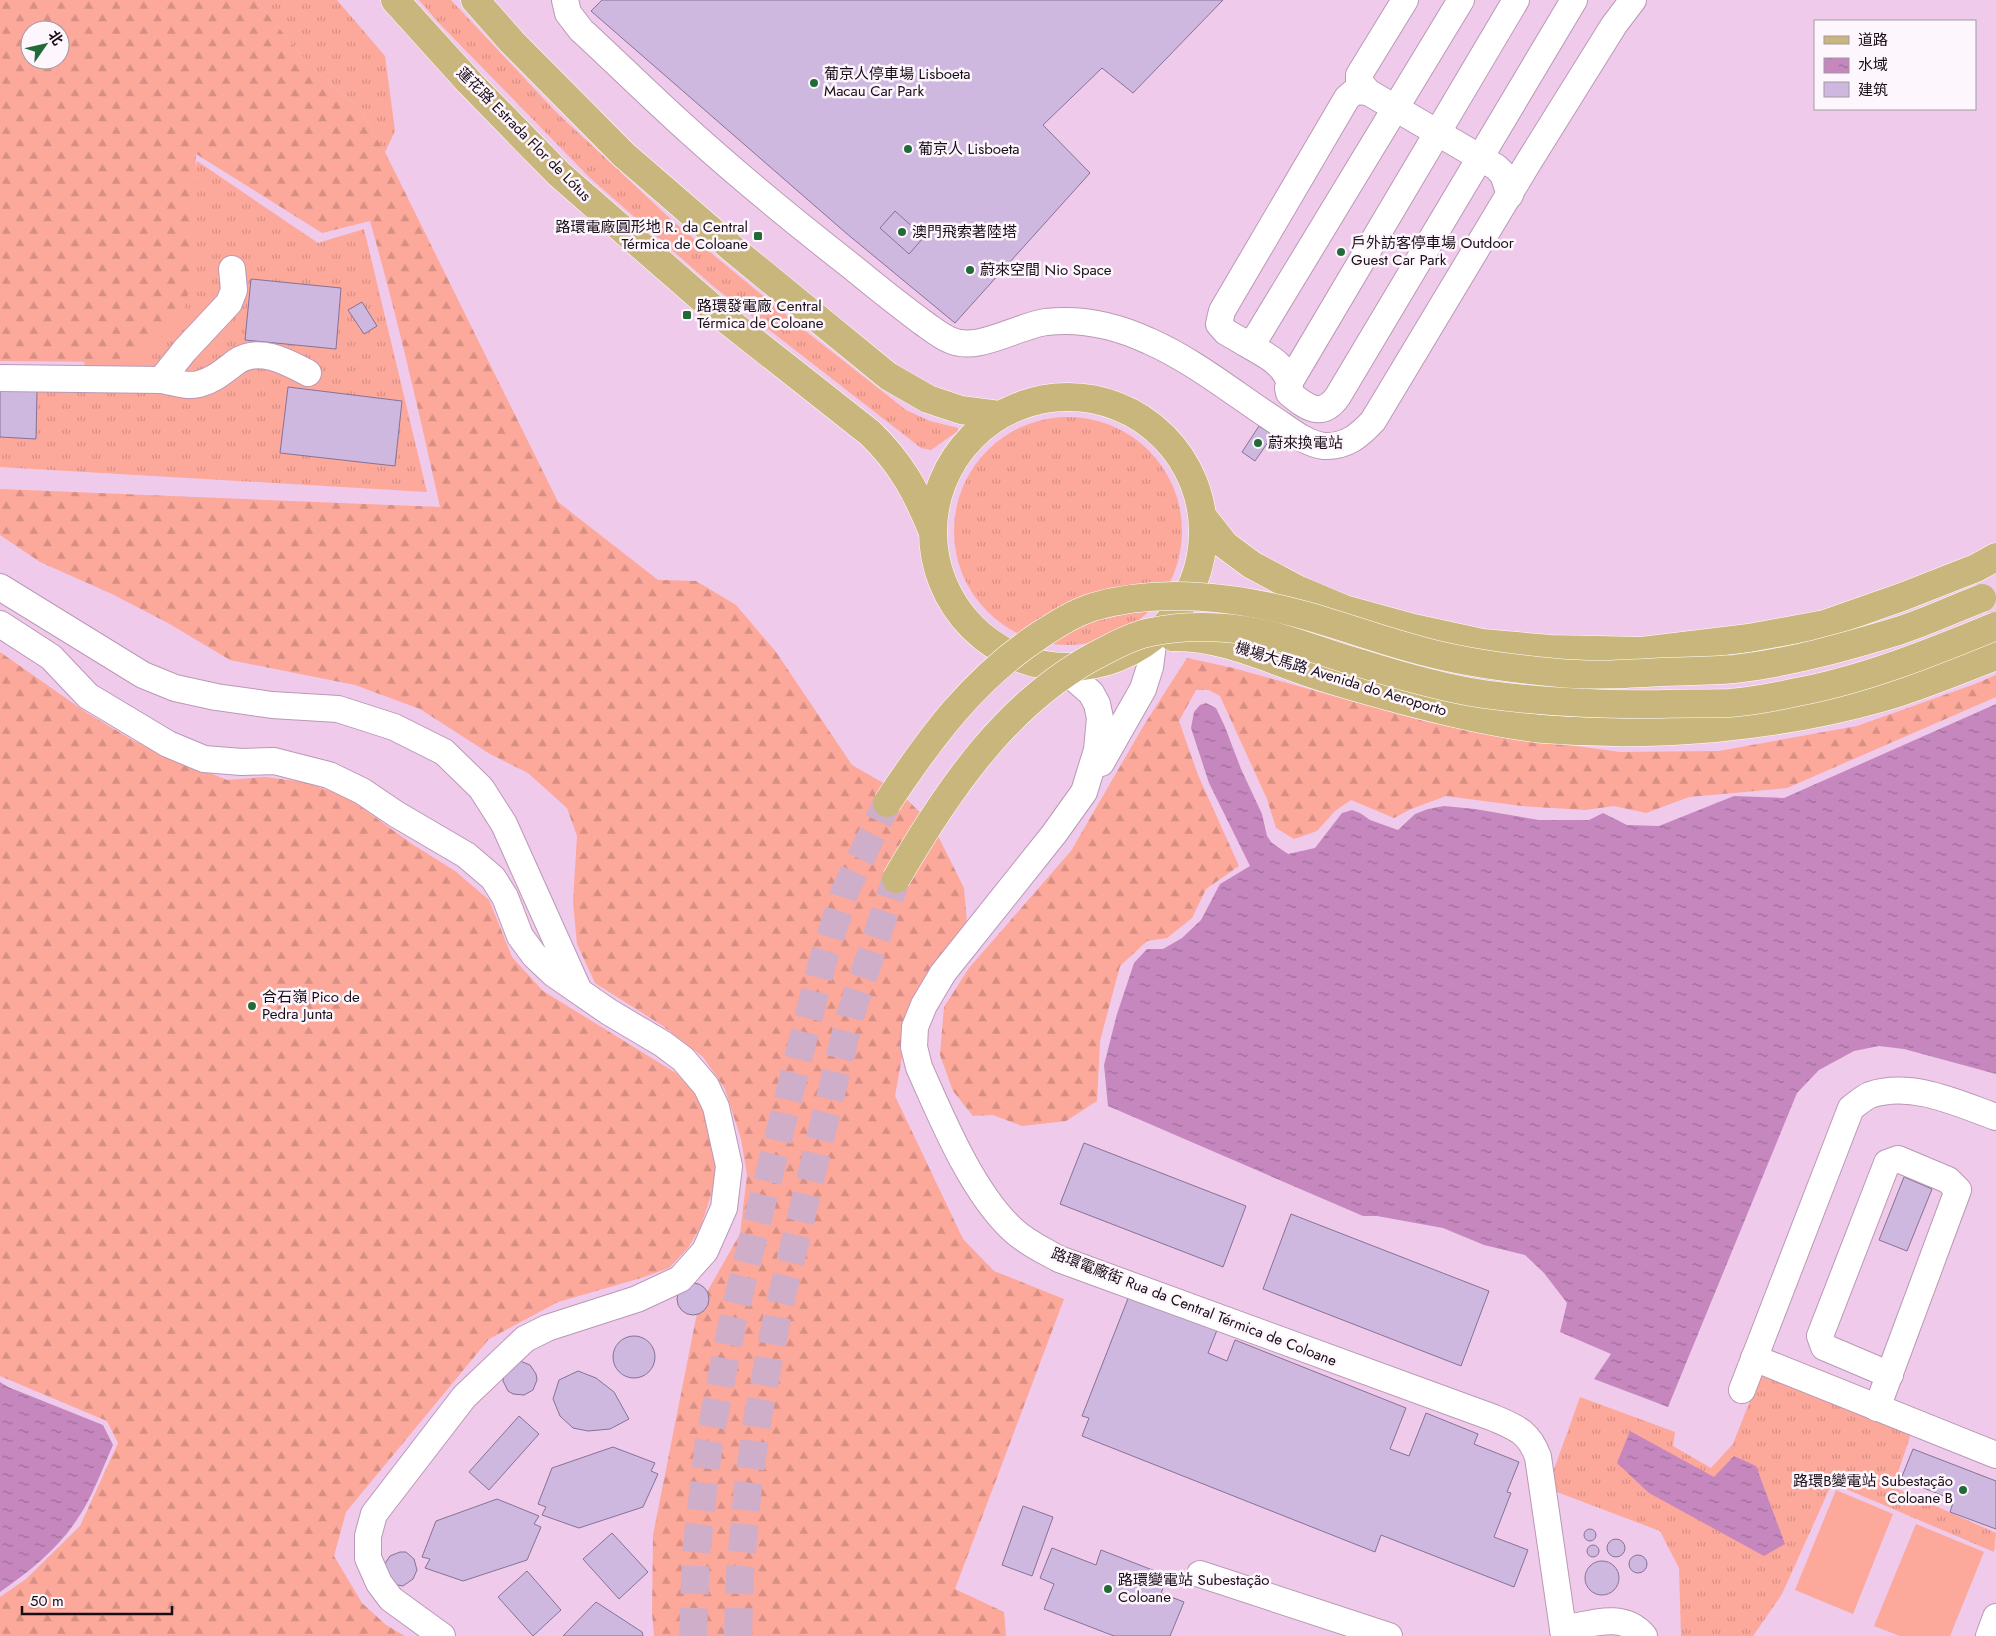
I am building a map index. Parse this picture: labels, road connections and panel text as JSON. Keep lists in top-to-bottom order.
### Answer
{
  "streets": {
    "main road": ["蓮花路 Estrada Flor de Lótus", "機場大馬路 Avenida do Aeroporto"],
    "street": ["路環電廠街 Rua da Central Térmica de Coloane"]
  },
  "places": {
    "other": [
      "葡京人停車場 Lisboeta Macau Car Park",
      "葡京人 Lisboeta",
      "澳門飛索著陸塔",
      "戶外訪客停車場 Outdoor Guest Car Park",
      "蔚來空間 Nio Space",
      "蔚來換電站",
      "合石嶺 Pico de Pedra Junta",
      "路環B變電站 Subestação Coloane B",
      "路環變電站 Subestação Coloane"
    ],
    "transit": ["路環電廠圓形地 R. da Central Térmica de Coloane", "路環發電廠 Central Térmica de Coloane"]
  },
  "legend": ["道路", "水域", "建筑"],
  "scale_bar": "50 m",
  "north": "top right"
}
